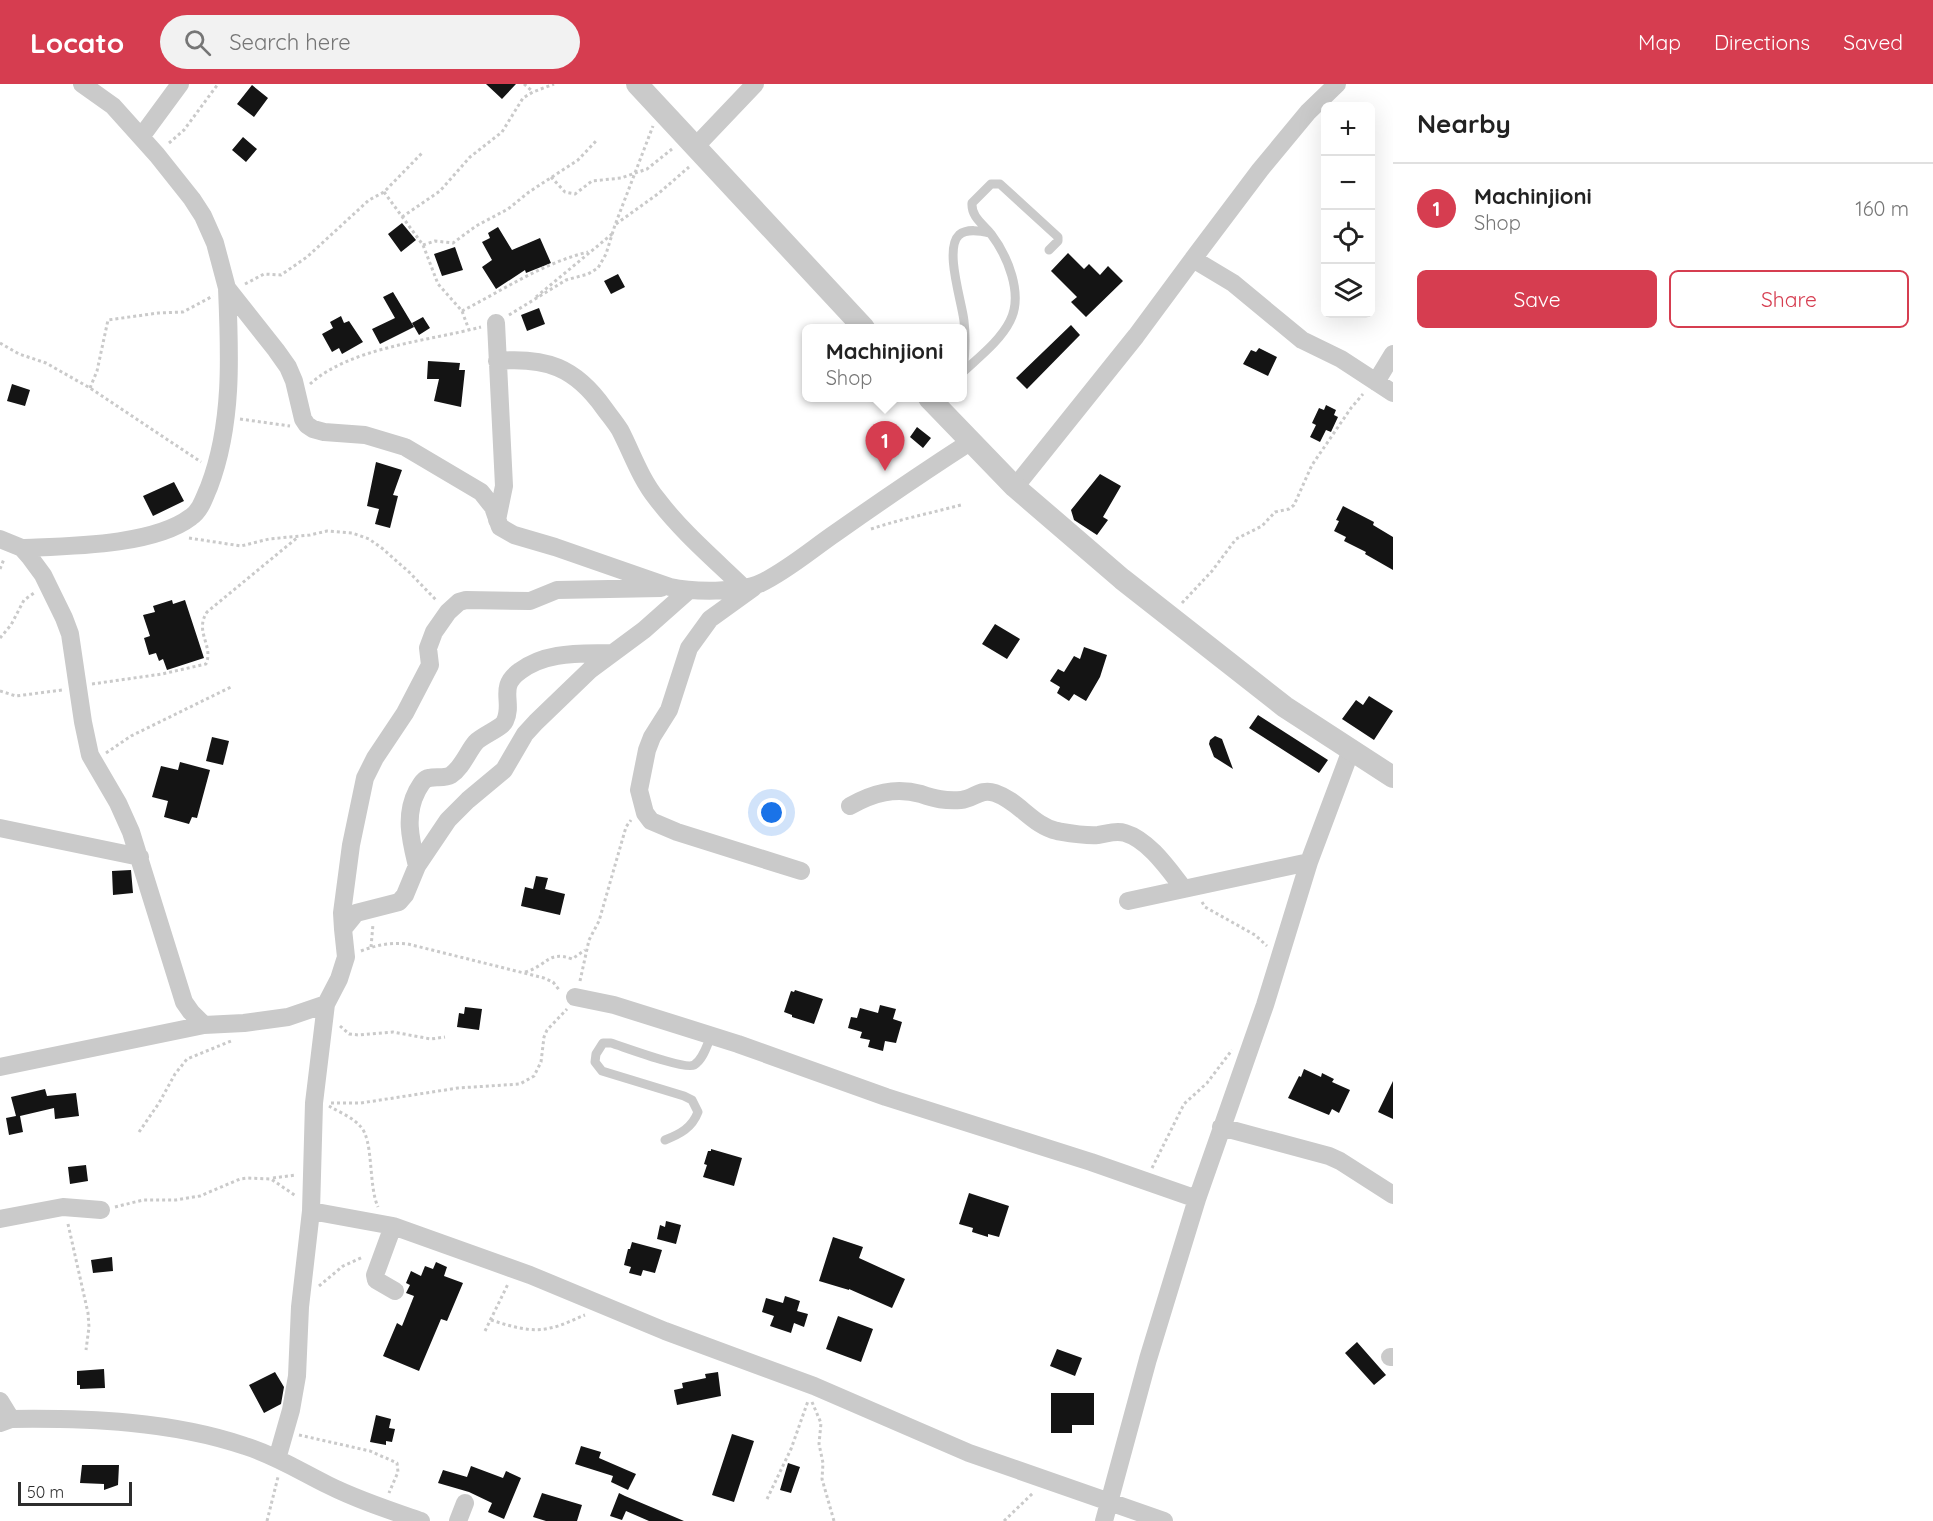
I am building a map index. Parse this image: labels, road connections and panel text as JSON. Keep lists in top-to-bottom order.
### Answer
{
  "scale_bar": "50 m",
  "page": {
    "header": "Locato",
    "search": "Search here",
    "nav": ["Map", "Directions", "Saved"],
    "heading": "Nearby",
    "map_buttons": ["+", "−"],
    "list": [
      {
        "mark": "1",
        "name": "Machinjioni",
        "note": "Shop",
        "value": "160 m"
      }
    ],
    "buttons": ["Save", "Share"],
    "popup": ["Machinjioni", "Shop"],
    "pins": "1",
    "scale": "50 m"
  }
}
